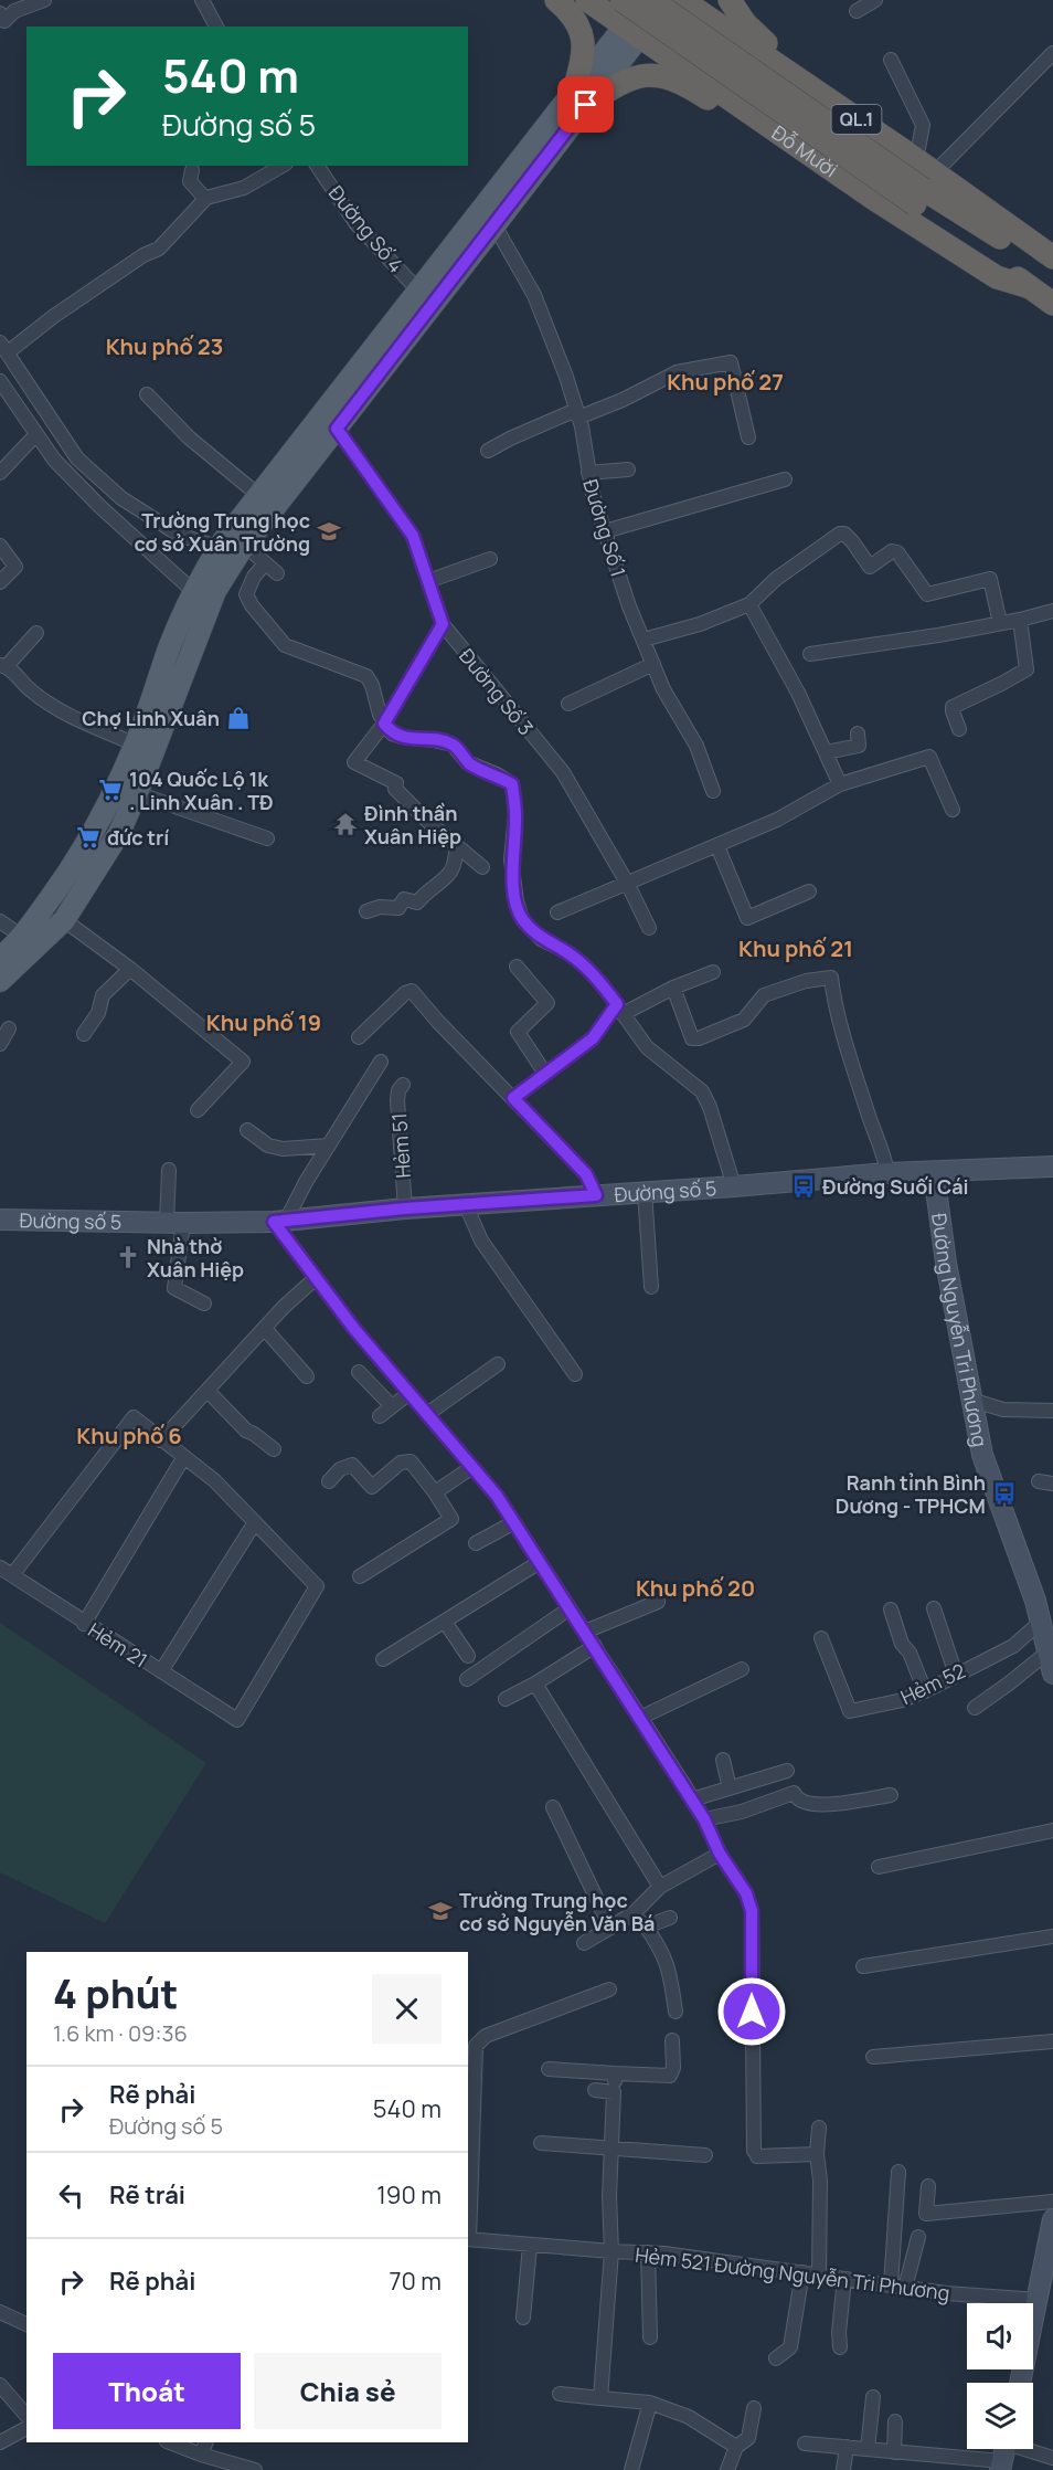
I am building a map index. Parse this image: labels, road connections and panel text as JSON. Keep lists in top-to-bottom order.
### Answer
{
  "streets": {
    "highway": ["QL.1", "Đỗ Mười"],
    "main road": ["Đường số 5", "Đường Nguyễn Tri Phương"],
    "street": [
      "Đường Số 4",
      "Đường Số 1",
      "Đường Số 3",
      "Hẻm 51",
      "Hẻm 21",
      "Hẻm 52",
      "Hẻm 521 Đường Nguyễn Tri Phương"
    ]
  },
  "crossings": [
    ["QL.1", "Đỗ Mười"],
    ["Hẻm 51", "Đường số 5"],
    ["Đường số 5", "Đường Nguyễn Tri Phương"],
    ["Đường Nguyễn Tri Phương", "Hẻm 52"]
  ],
  "districts": [
    "Khu phố 23",
    "Khu phố 27",
    "Khu phố 21",
    "Khu phố 19",
    "Khu phố 6",
    "Khu phố 20"
  ],
  "places": {
    "school or university": ["Trường Trung học cơ sở Xuân Trường", "Trường Trung học cơ sở Nguyễn Văn Bá"],
    "shop": ["Chợ Linh Xuân"],
    "supermarket": ["104 Quốc Lộ 1k . Linh Xuân . TĐ", "đức trí"],
    "temple": ["Đình thần Xuân Hiệp"],
    "bus stop": ["Đường Suối Cái", "Ranh tỉnh Bình Dương - TPHCM"],
    "church": ["Nhà thờ Xuân Hiệp"]
  },
  "page": {
    "turn": ["540 m", "Đường số 5"],
    "heading": ["4 phút", "1.6 km · 09:36"],
    "list": [
      {
        "name": "Rẽ phải",
        "note": "Đường số 5",
        "value": "540 m"
      },
      {
        "name": "Rẽ trái",
        "value": "190 m"
      },
      {
        "name": "Rẽ phải",
        "value": "70 m"
      }
    ],
    "buttons": ["Thoát", "Chia sẻ"]
  }
}
